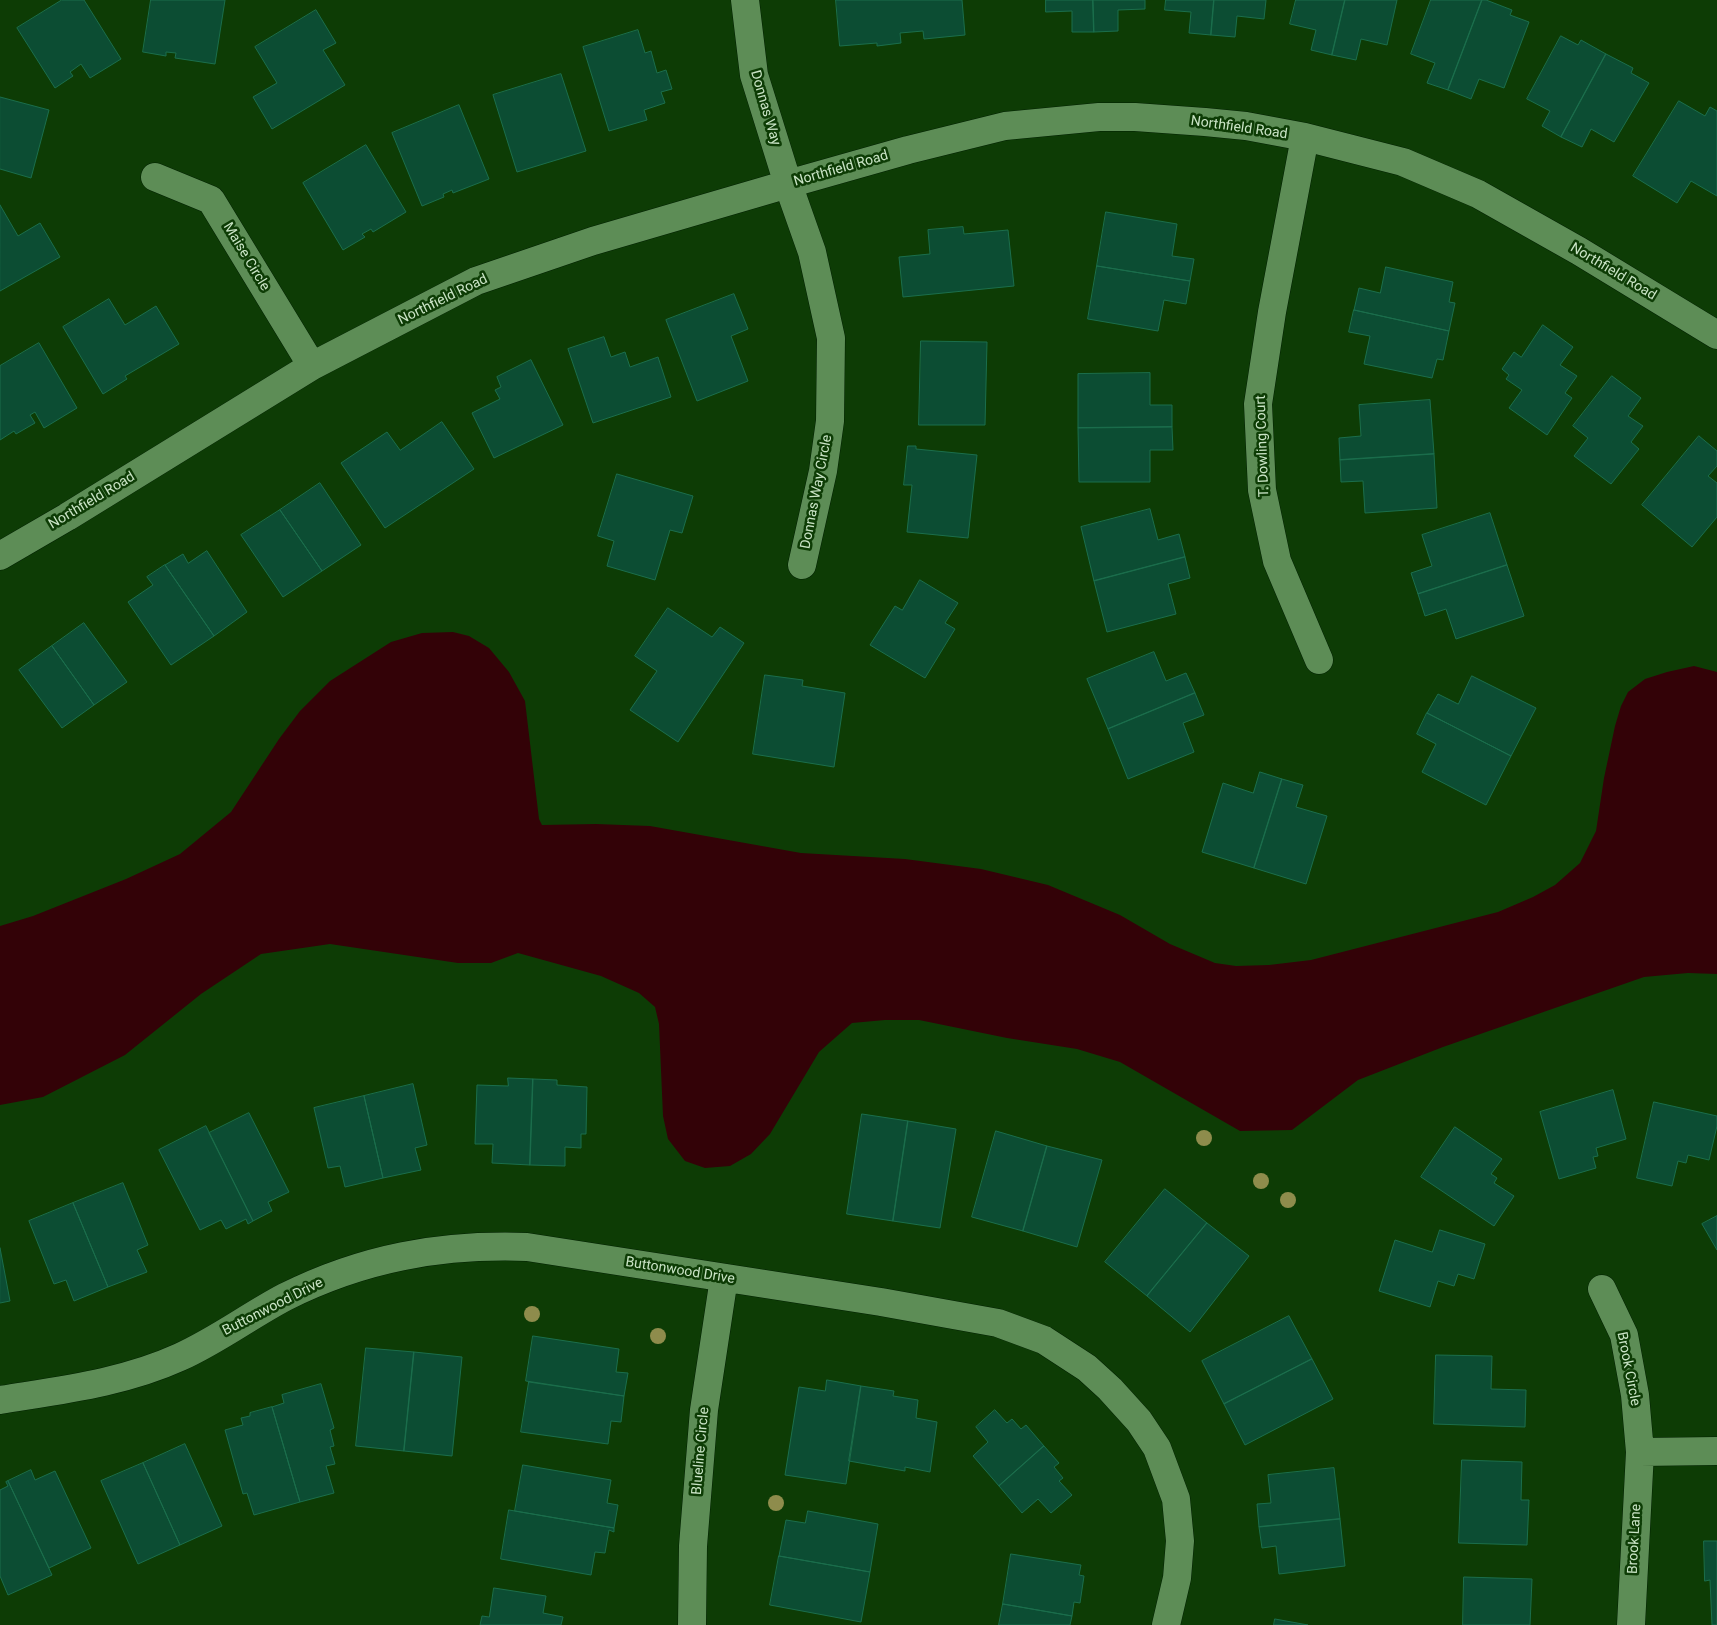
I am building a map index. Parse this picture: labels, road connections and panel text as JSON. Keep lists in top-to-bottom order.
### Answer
{
  "streets": {
    "street": [
      "Donnas Way",
      "Northfield Road",
      "Maise Circle",
      "T. Dowling Court",
      "Donnas Way Circle",
      "Buttonwood Drive",
      "Brook Circle",
      "Blueline Circle",
      "Brook Lane"
    ]
  },
  "crossings": [
    ["Donnas Way", "Northfield Road"],
    ["Donnas Way", "Donnas Way Circle"],
    ["Northfield Road", "Maise Circle"],
    ["Northfield Road", "T. Dowling Court"],
    ["Northfield Road", "Donnas Way Circle"],
    ["Buttonwood Drive", "Blueline Circle"],
    ["Brook Circle", "Brook Lane"]
  ]
}
